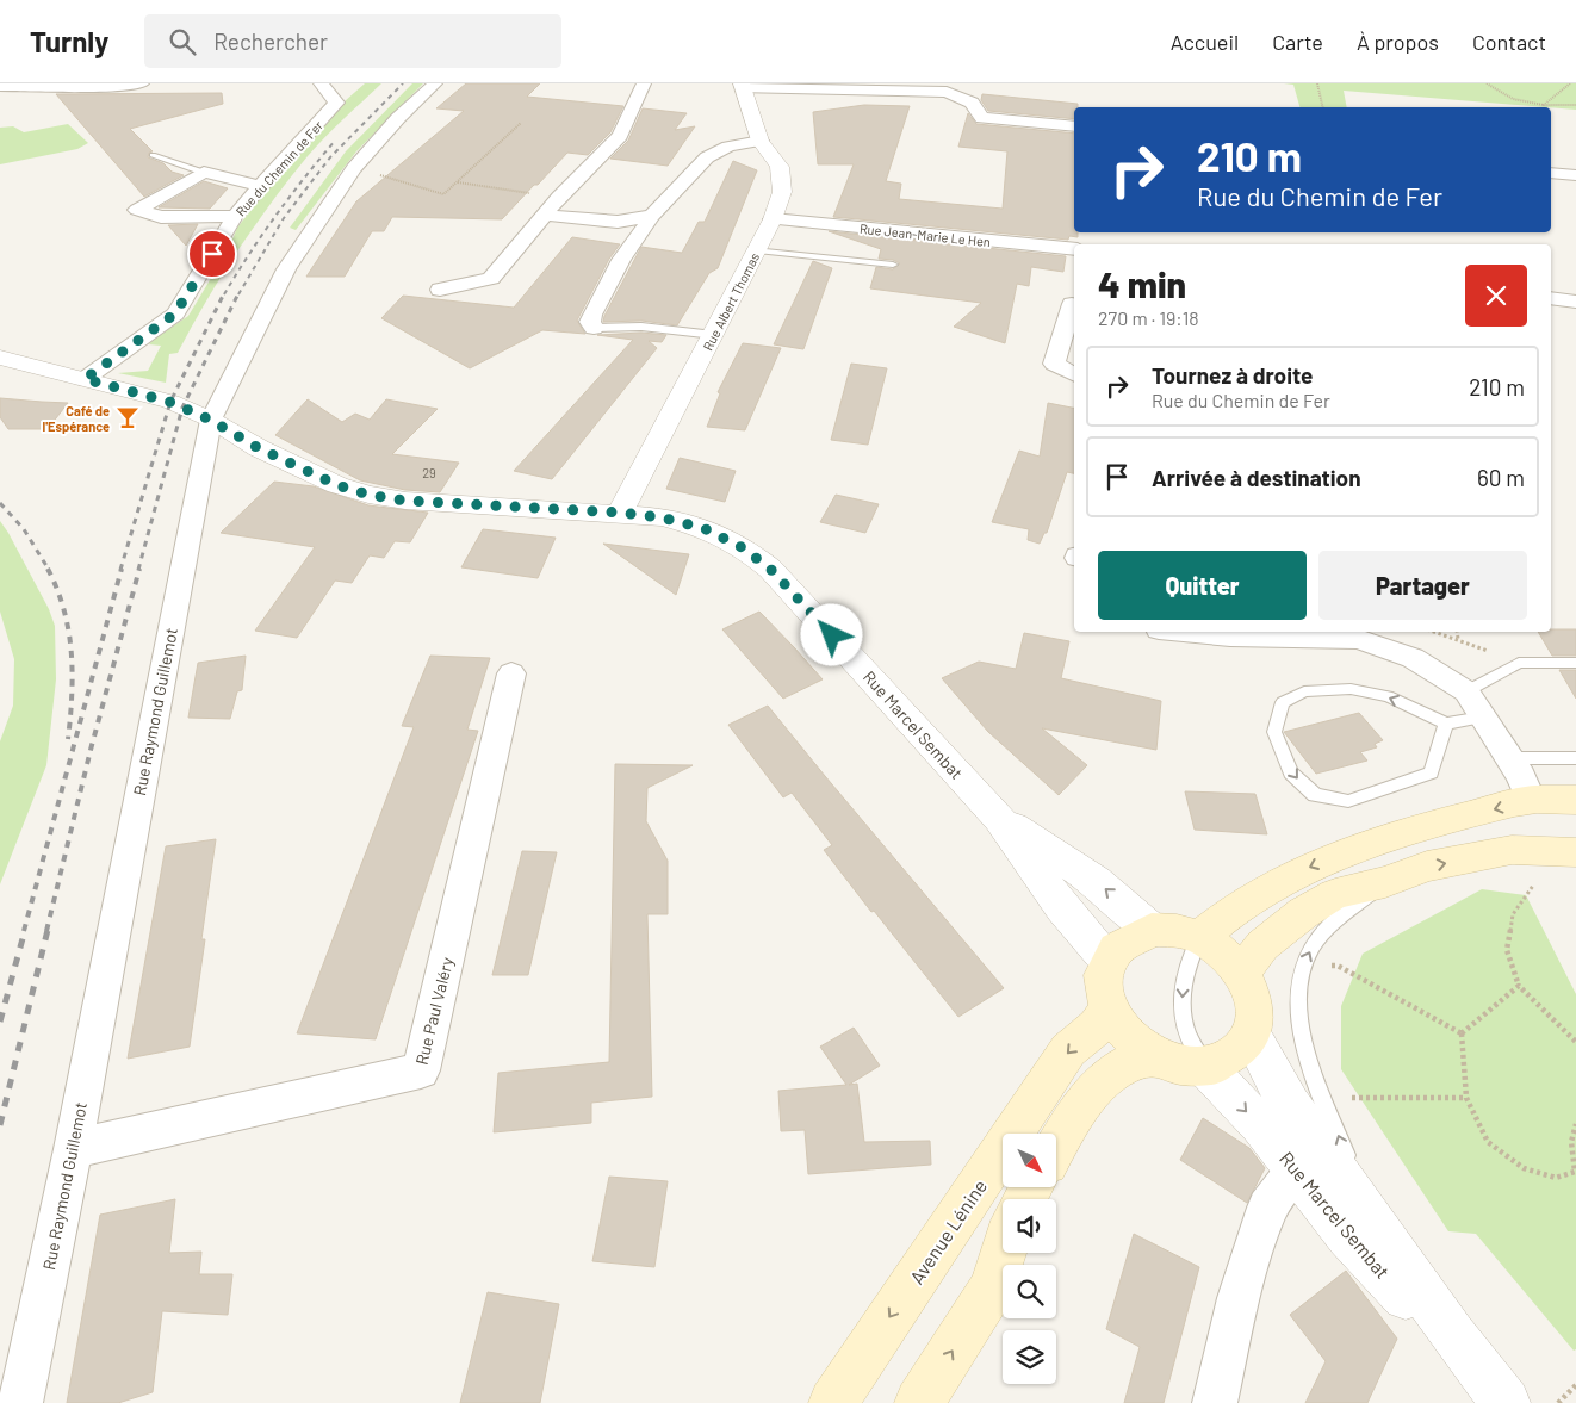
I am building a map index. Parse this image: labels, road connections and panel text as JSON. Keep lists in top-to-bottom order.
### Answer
{
  "streets": {
    "main road": ["Avenue Lénine"],
    "street": [
      "Rue du Chemin de Fer",
      "Rue Jean-Marie Le Hen",
      "Rue Albert Thomas",
      "Rue Raymond Guillemot",
      "Rue Marcel Sembat",
      "Rue Paul Valéry"
    ]
  },
  "crossings": [
    ["Rue du Chemin de Fer", "Rue Marcel Sembat"],
    ["Rue Jean-Marie Le Hen", "Rue Albert Thomas"],
    ["Rue Albert Thomas", "Rue Marcel Sembat"],
    ["Rue Raymond Guillemot", "Rue Marcel Sembat"],
    ["Rue Raymond Guillemot", "Rue Paul Valéry"]
  ],
  "places": {
    "bar": ["Café de l'Espérance"]
  },
  "house_numbers": ["29"],
  "north": "bottom right",
  "page": {
    "header": "Turnly",
    "search": "Rechercher",
    "nav": [
      "Accueil",
      "Carte",
      "À propos",
      "Contact"
    ],
    "turn": ["210 m", "Rue du Chemin de Fer"],
    "heading": ["4 min", "270 m · 19:18"],
    "list": [
      {
        "name": "Tournez à droite",
        "note": "Rue du Chemin de Fer",
        "value": "210 m"
      },
      {
        "name": "Arrivée à destination",
        "value": "60 m"
      }
    ],
    "buttons": ["Quitter", "Partager"]
  }
}
